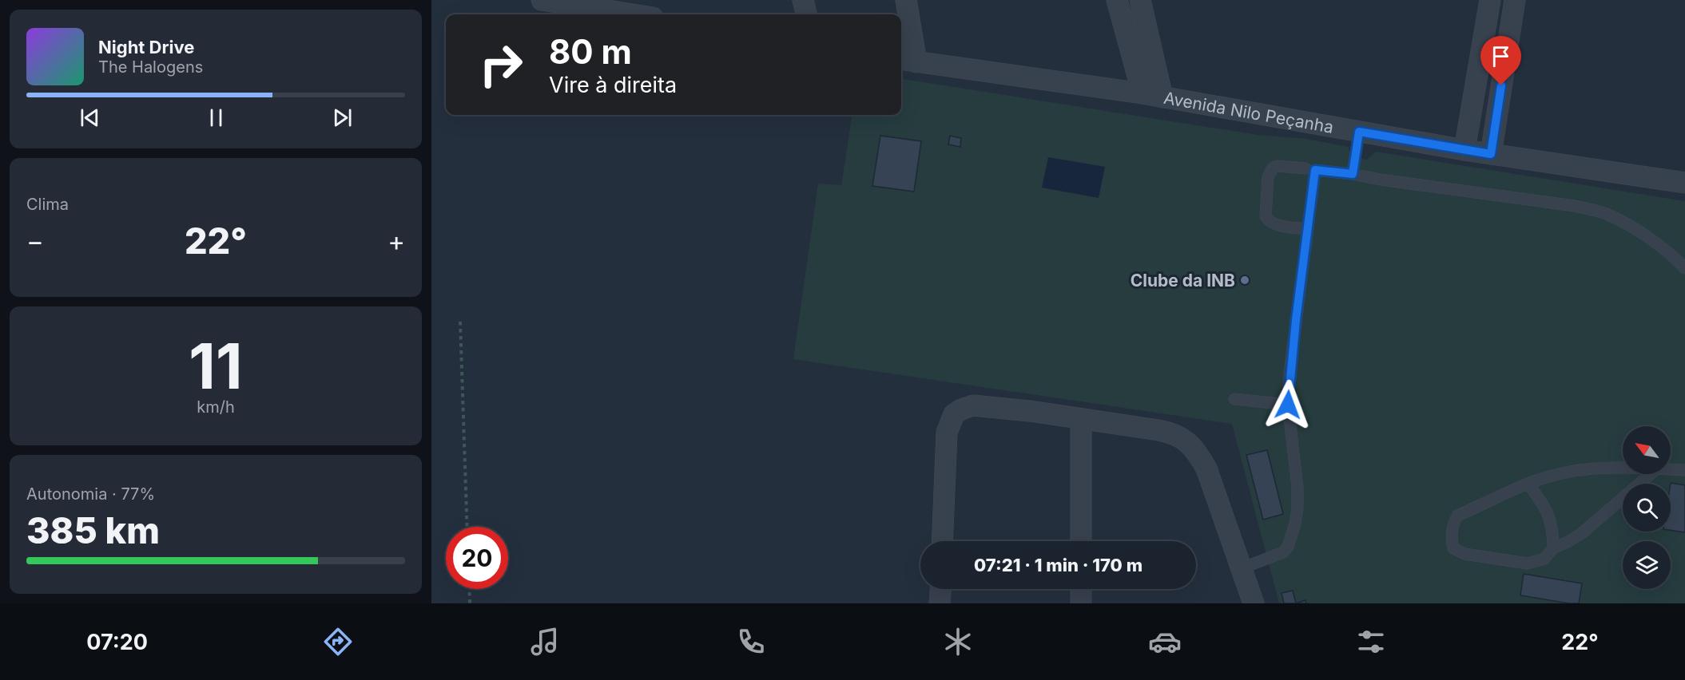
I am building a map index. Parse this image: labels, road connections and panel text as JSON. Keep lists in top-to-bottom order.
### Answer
{
  "streets": {
    "street": ["Avenida Nilo Peçanha"]
  },
  "places": ["Clube da INB"],
  "north": "top left",
  "page": {
    "turn": ["80 m", "Vire à direita"],
    "song": ["Night Drive", "The Halogens"],
    "tile": [
      "Clima",
      ["11", "km/h"],
      ["Autonomia · 77%", "385 km"]
    ],
    "heat": ["−", "22°", "+"],
    "limit": "20",
    "trip": "07:21 · 1 min · 170 m",
    "tabs": ["07:20", "22°"]
  }
}
